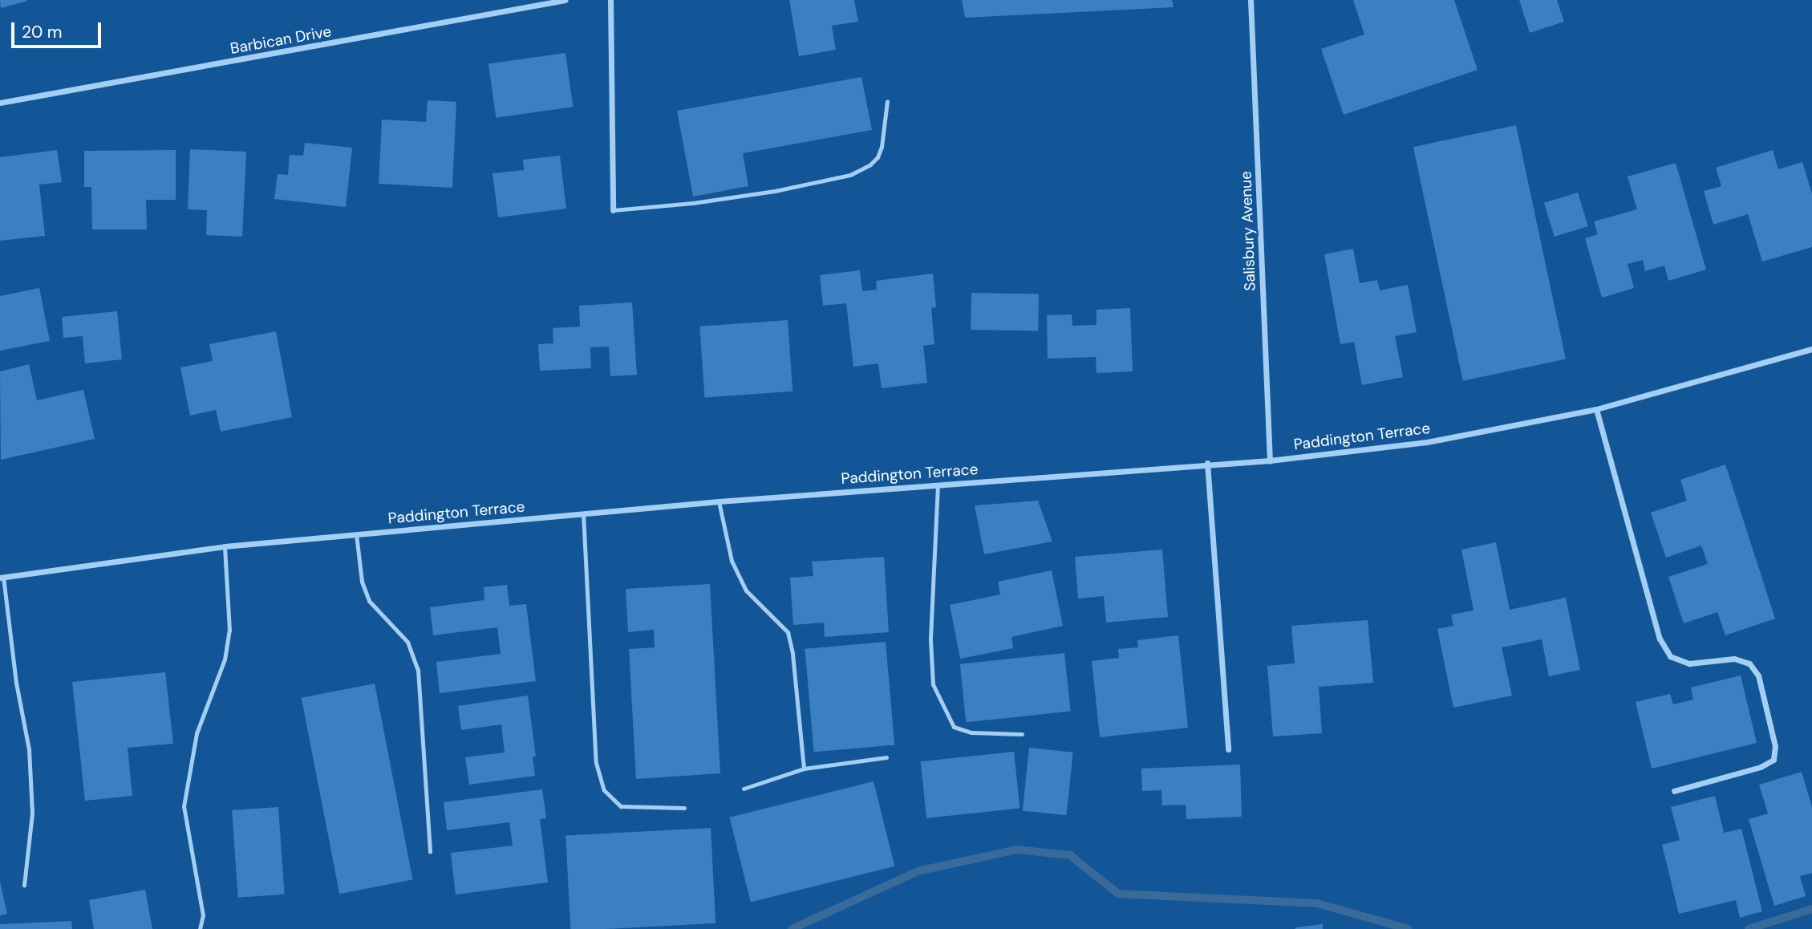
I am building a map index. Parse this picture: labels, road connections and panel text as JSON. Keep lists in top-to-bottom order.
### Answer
{
  "streets": {
    "street": ["Barbican Drive", "Salisbury Avenue", "Paddington Terrace"]
  },
  "crossings": [
    ["Salisbury Avenue", "Paddington Terrace"]
  ],
  "scale_bar": "20 m"
}
